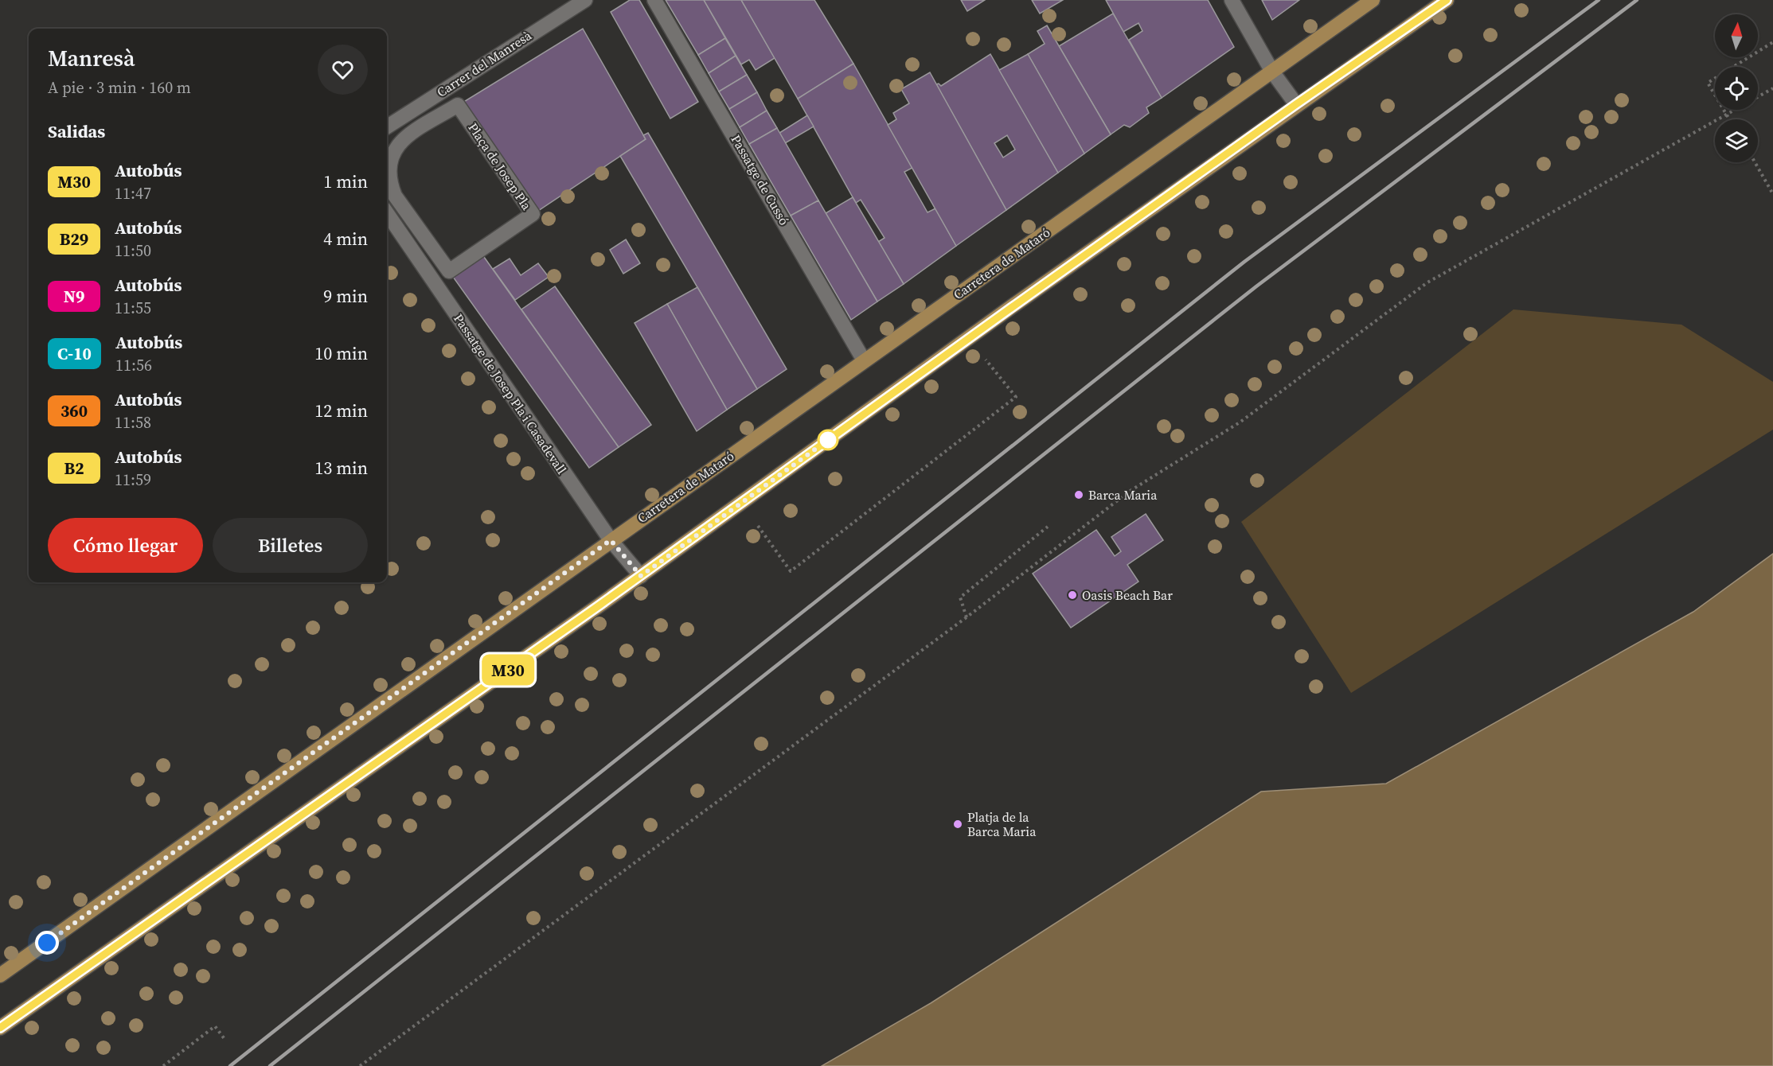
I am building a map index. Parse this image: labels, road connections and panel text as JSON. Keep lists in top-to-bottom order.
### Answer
{
  "streets": {
    "main road": ["Carretera de Mataró"],
    "street": [
      "Carrer del Manresà",
      "Plaça de Josep Pla",
      "Passatge de Cussó",
      "Passatge de Josep Pla i Casadevall"
    ]
  },
  "crossings": [
    ["Passatge de Cussó", "Carretera de Mataró"],
    ["Carretera de Mataró", "Passatge de Josep Pla i Casadevall"]
  ],
  "places": ["Barca Maria", "Oasis Beach Bar", "Platja de la Barca Maria"],
  "lines": ["bus line M30"],
  "north": "top",
  "page": {
    "on_map": "M30",
    "heading": [
      ["Manresà", "A pie · 3 min · 160 m"],
      "Salidas"
    ],
    "list": [
      {
        "mark": "M30",
        "name": "Autobús",
        "note": "11:47",
        "value": "1 min"
      },
      {
        "mark": "B29",
        "name": "Autobús",
        "note": "11:50",
        "value": "4 min"
      },
      {
        "mark": "N9",
        "name": "Autobús",
        "note": "11:55",
        "value": "9 min"
      },
      {
        "mark": "C-10",
        "name": "Autobús",
        "note": "11:56",
        "value": "10 min"
      },
      {
        "mark": "360",
        "name": "Autobús",
        "note": "11:58",
        "value": "12 min"
      },
      {
        "mark": "B2",
        "name": "Autobús",
        "note": "11:59",
        "value": "13 min"
      }
    ],
    "buttons": ["Cómo llegar", "Billetes"]
  }
}
